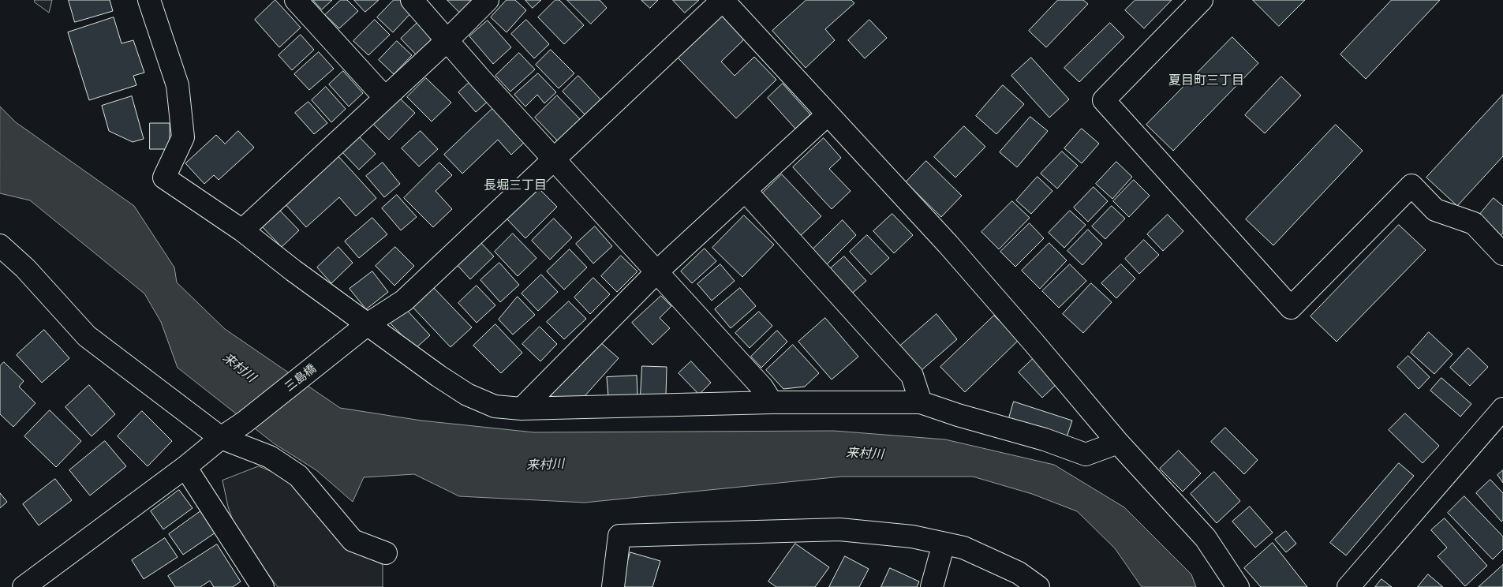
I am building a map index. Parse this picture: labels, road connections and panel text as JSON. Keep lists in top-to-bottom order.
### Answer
{
  "streets": {
    "street": ["三島橋"]
  },
  "districts": ["夏目町三丁目", "長堀三丁目"],
  "water": ["来村川"]
}
